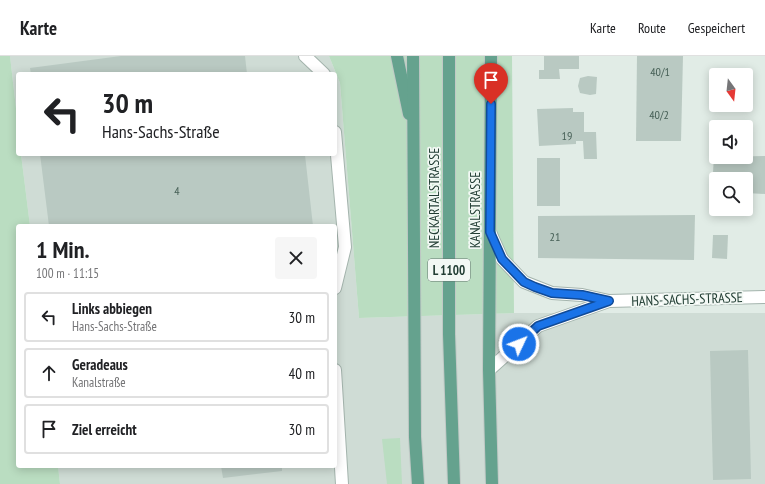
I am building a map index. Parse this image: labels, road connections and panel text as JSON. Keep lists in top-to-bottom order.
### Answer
{
  "streets": {
    "main road": ["NECKARTALSTRASSE", "KANALSTRASSE", "L 1100"],
    "street": ["HANS-SACHS-STRASSE"]
  },
  "crossings": [
    ["KANALSTRASSE", "HANS-SACHS-STRASSE"]
  ],
  "house_numbers": [
    "40/1",
    "40/2",
    "19",
    "4",
    "21"
  ],
  "north": "bottom",
  "page": {
    "header": "Karte",
    "nav": ["Karte", "Route", "Gespeichert"],
    "turn": ["30 m", "Hans-Sachs-Straße"],
    "heading": ["1 Min.", "100 m · 11:15"],
    "list": [
      {
        "name": "Links abbiegen",
        "note": "Hans-Sachs-Straße",
        "value": "30 m"
      },
      {
        "name": "Geradeaus",
        "note": "Kanalstraße",
        "value": "40 m"
      },
      {
        "name": "Ziel erreicht",
        "value": "30 m"
      }
    ]
  }
}
